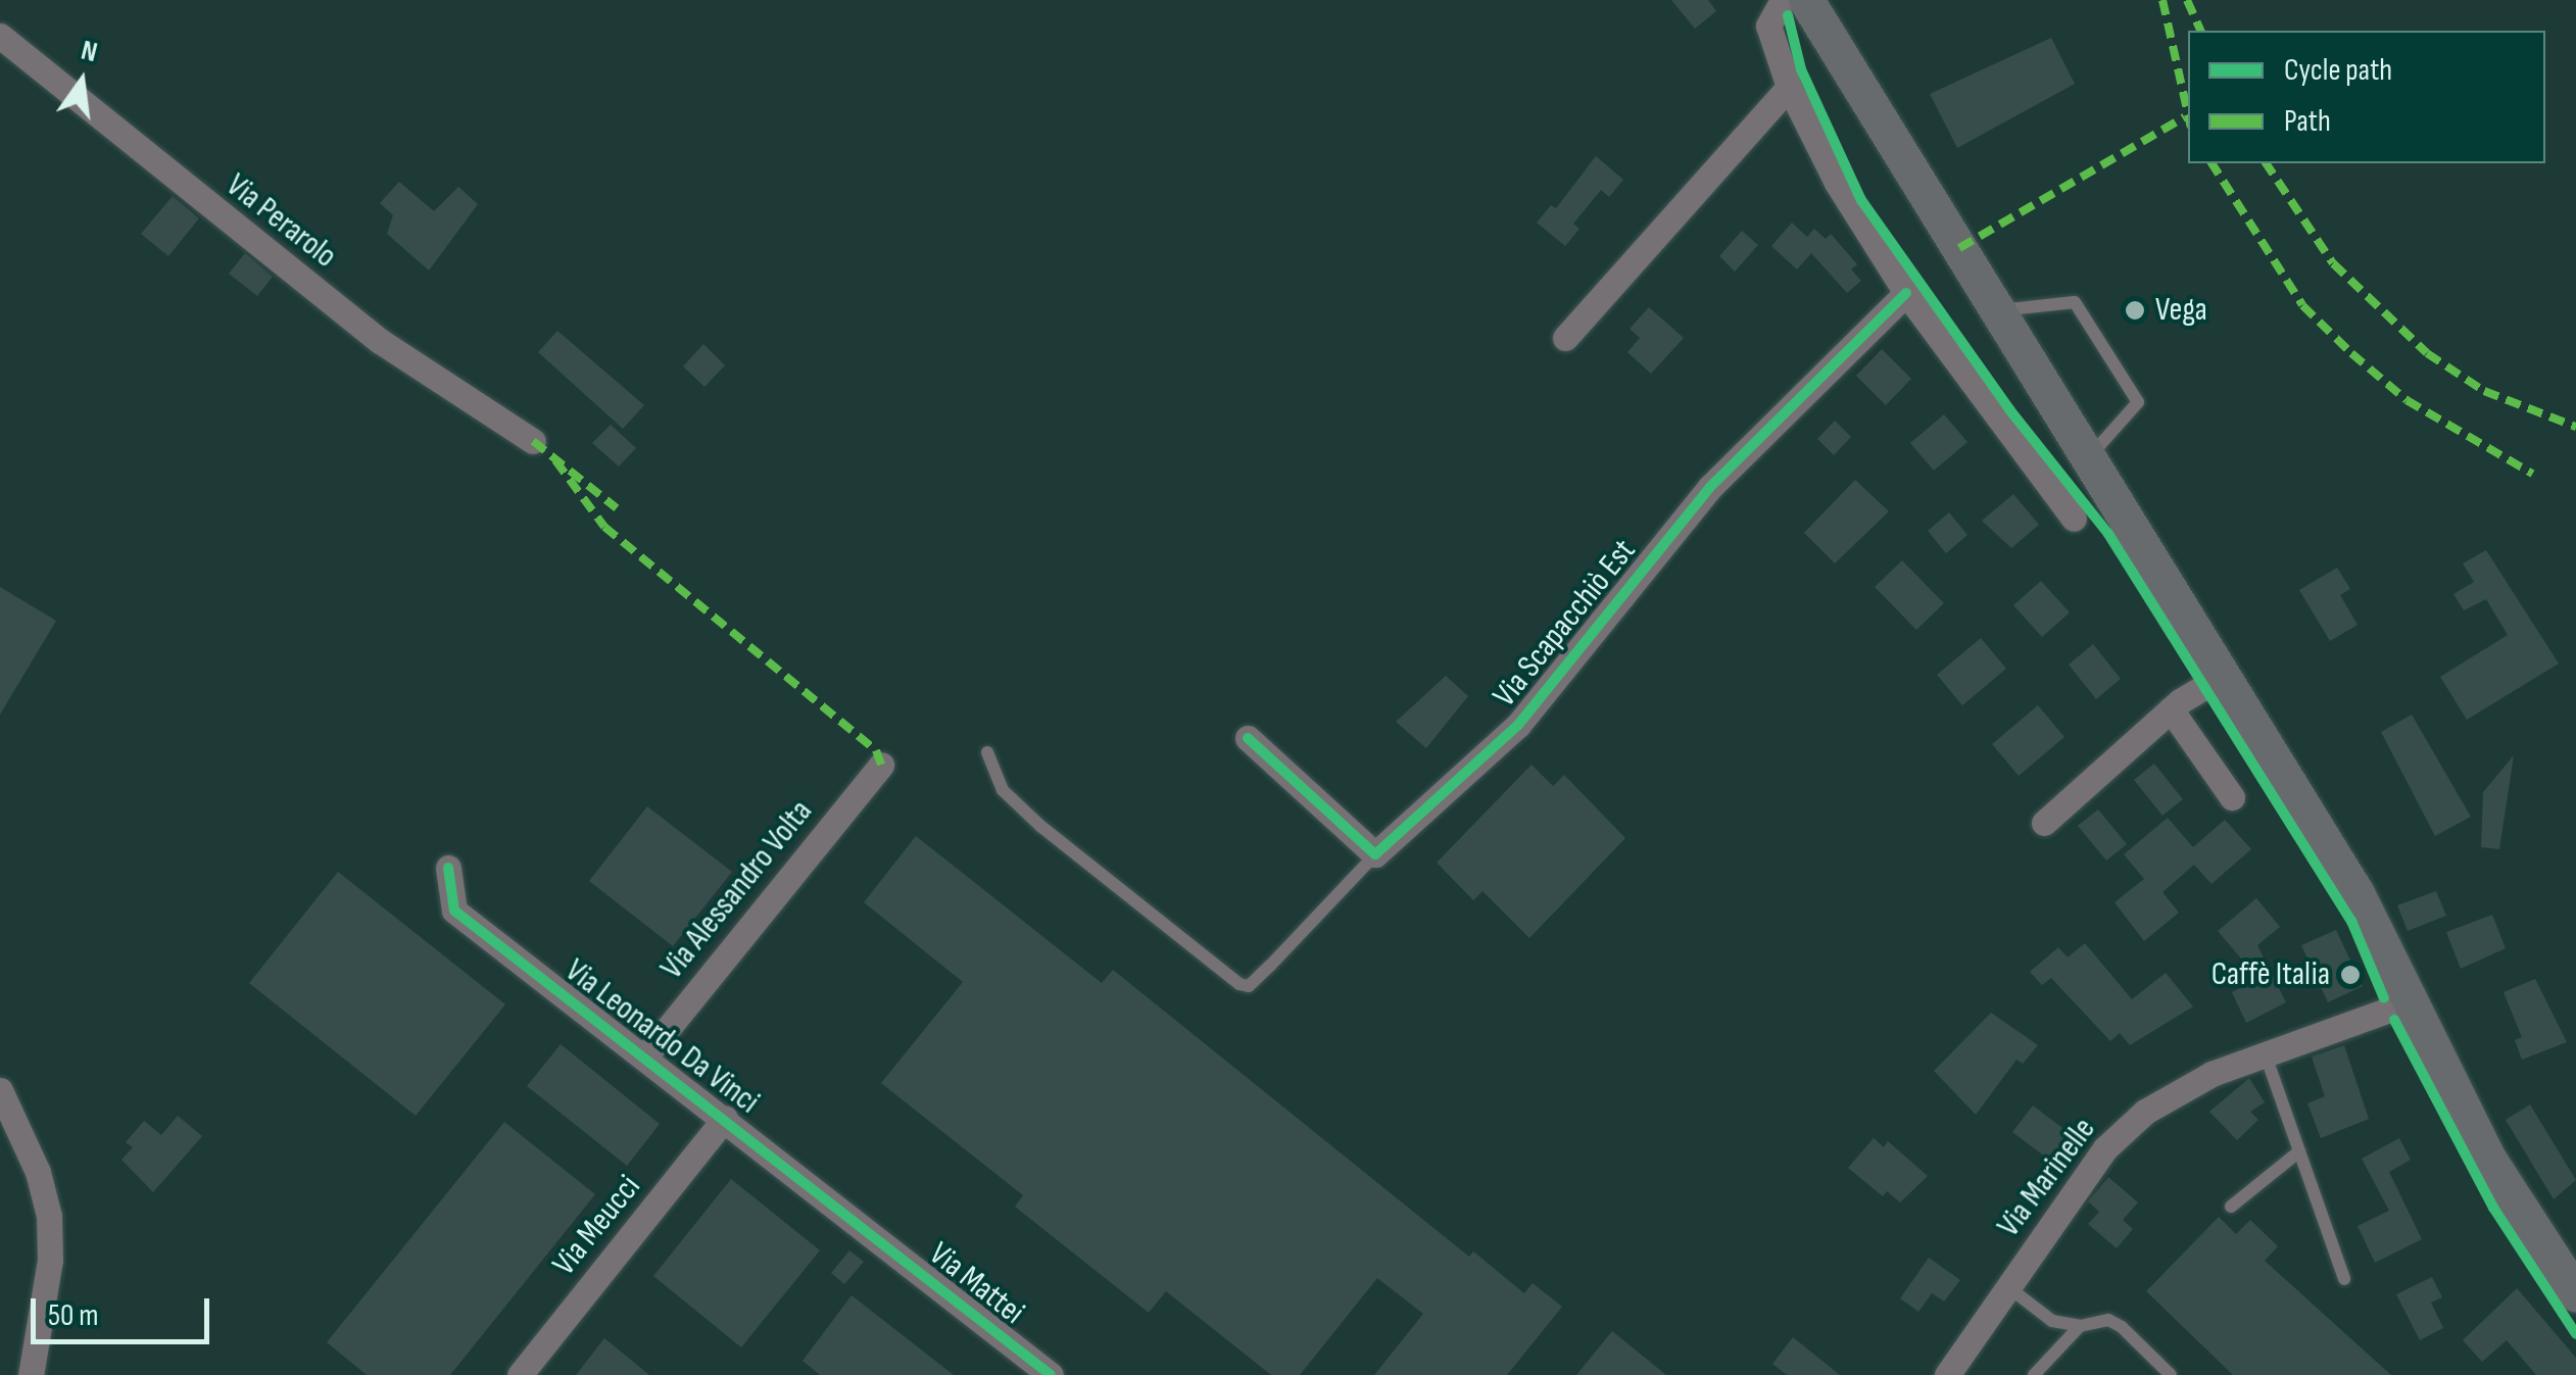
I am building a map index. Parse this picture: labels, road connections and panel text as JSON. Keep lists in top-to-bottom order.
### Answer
{
  "streets": {
    "street": [
      "Via Perarolo",
      "Via Scapacchiò Est",
      "Via Alessandro Volta",
      "Via Leonardo Da Vinci",
      "Via Marinelle",
      "Via Meucci",
      "Via Mattei"
    ]
  },
  "crossings": [
    ["Via Alessandro Volta", "Via Leonardo Da Vinci"],
    ["Via Leonardo Da Vinci", "Via Meucci"],
    ["Via Leonardo Da Vinci", "Via Mattei"]
  ],
  "places": ["Vega", "Caffè Italia"],
  "legend": ["Cycle path", "Path"],
  "scale_bar": "50 m",
  "north": "top"
}
